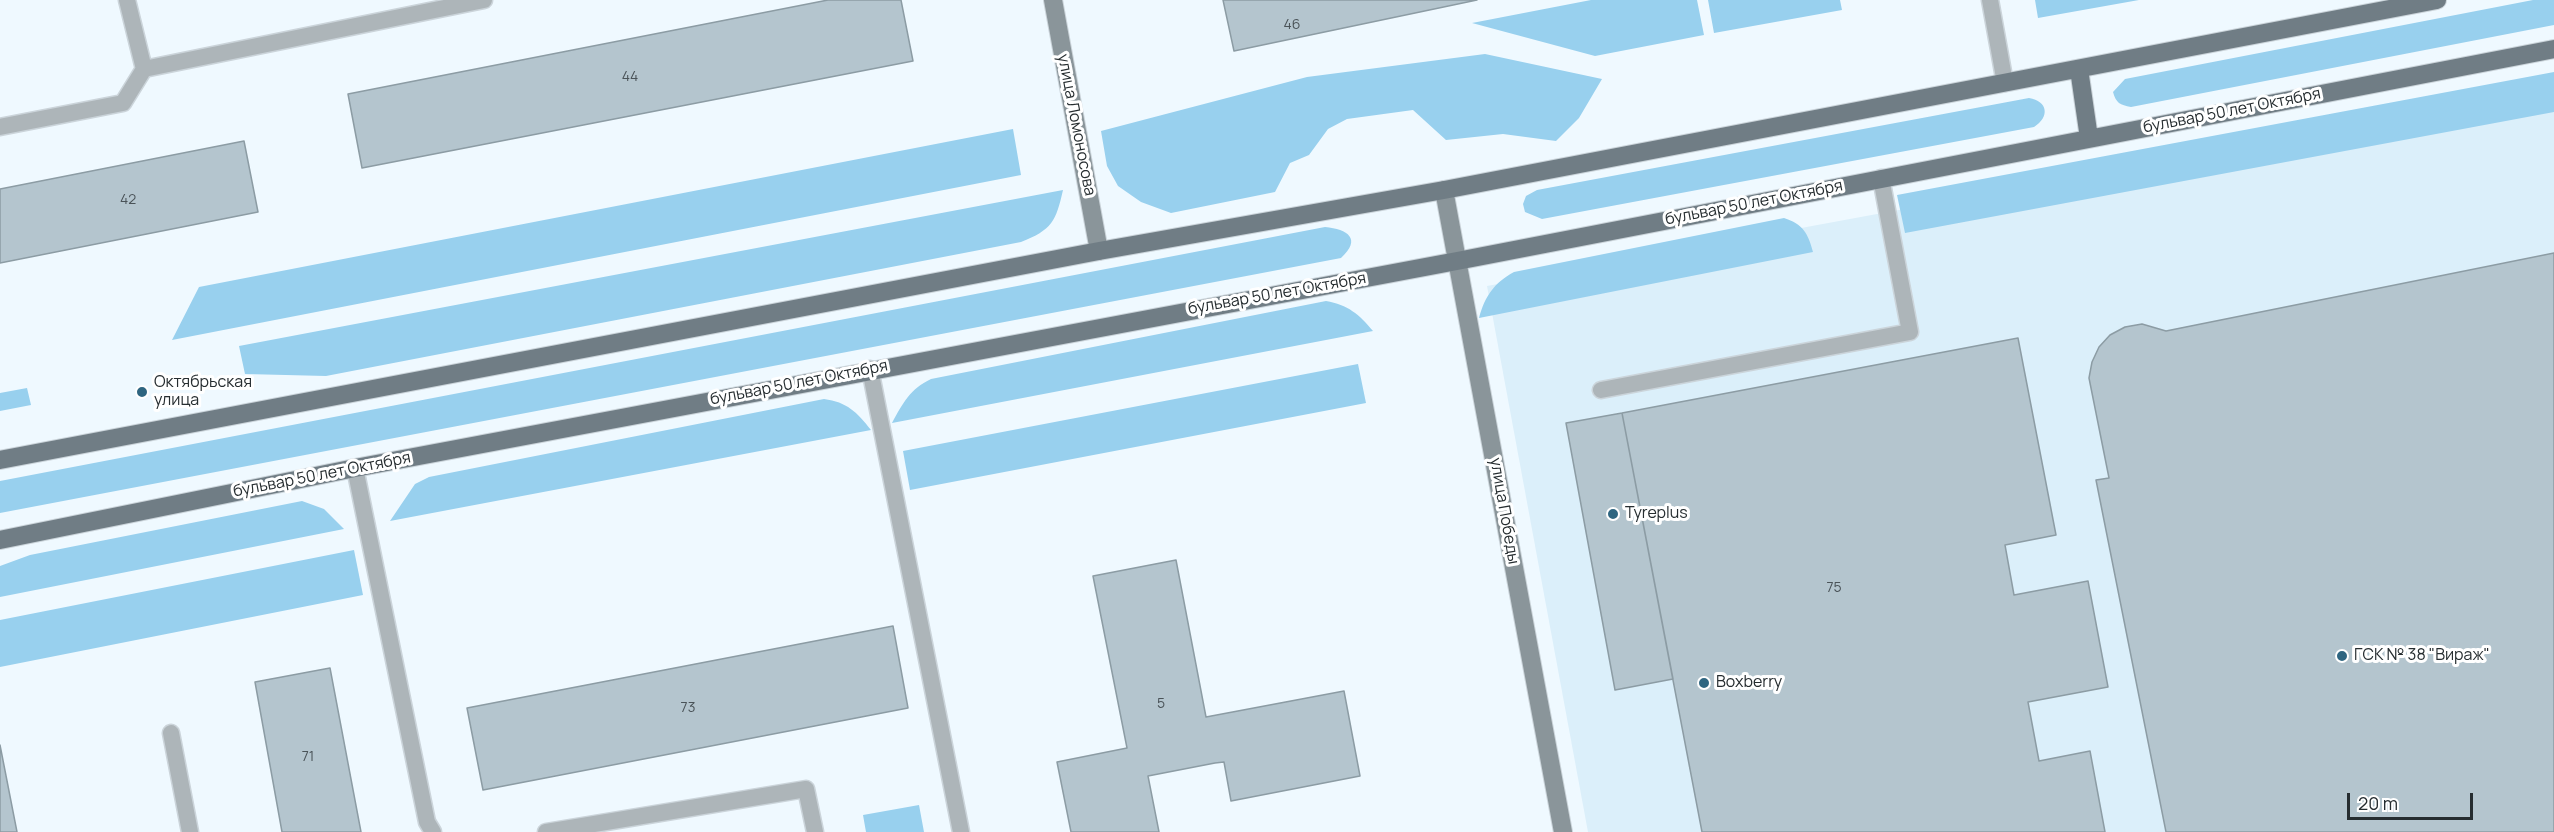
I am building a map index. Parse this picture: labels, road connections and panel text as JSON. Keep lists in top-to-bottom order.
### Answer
{
  "streets": {
    "main road": ["бульвар 50 лет Октября", "улица Ломоносова", "улица Победы"]
  },
  "crossings": [
    ["бульвар 50 лет Октября", "улица Победы"]
  ],
  "places": [
    "Октябрьская улица",
    "Tyreplus",
    "ГСК № 38 \"Вираж\"",
    "Boxberry"
  ],
  "house_numbers": [
    "46",
    "44",
    "42",
    "75",
    "5",
    "73",
    "71"
  ],
  "scale_bar": "20 m"
}
